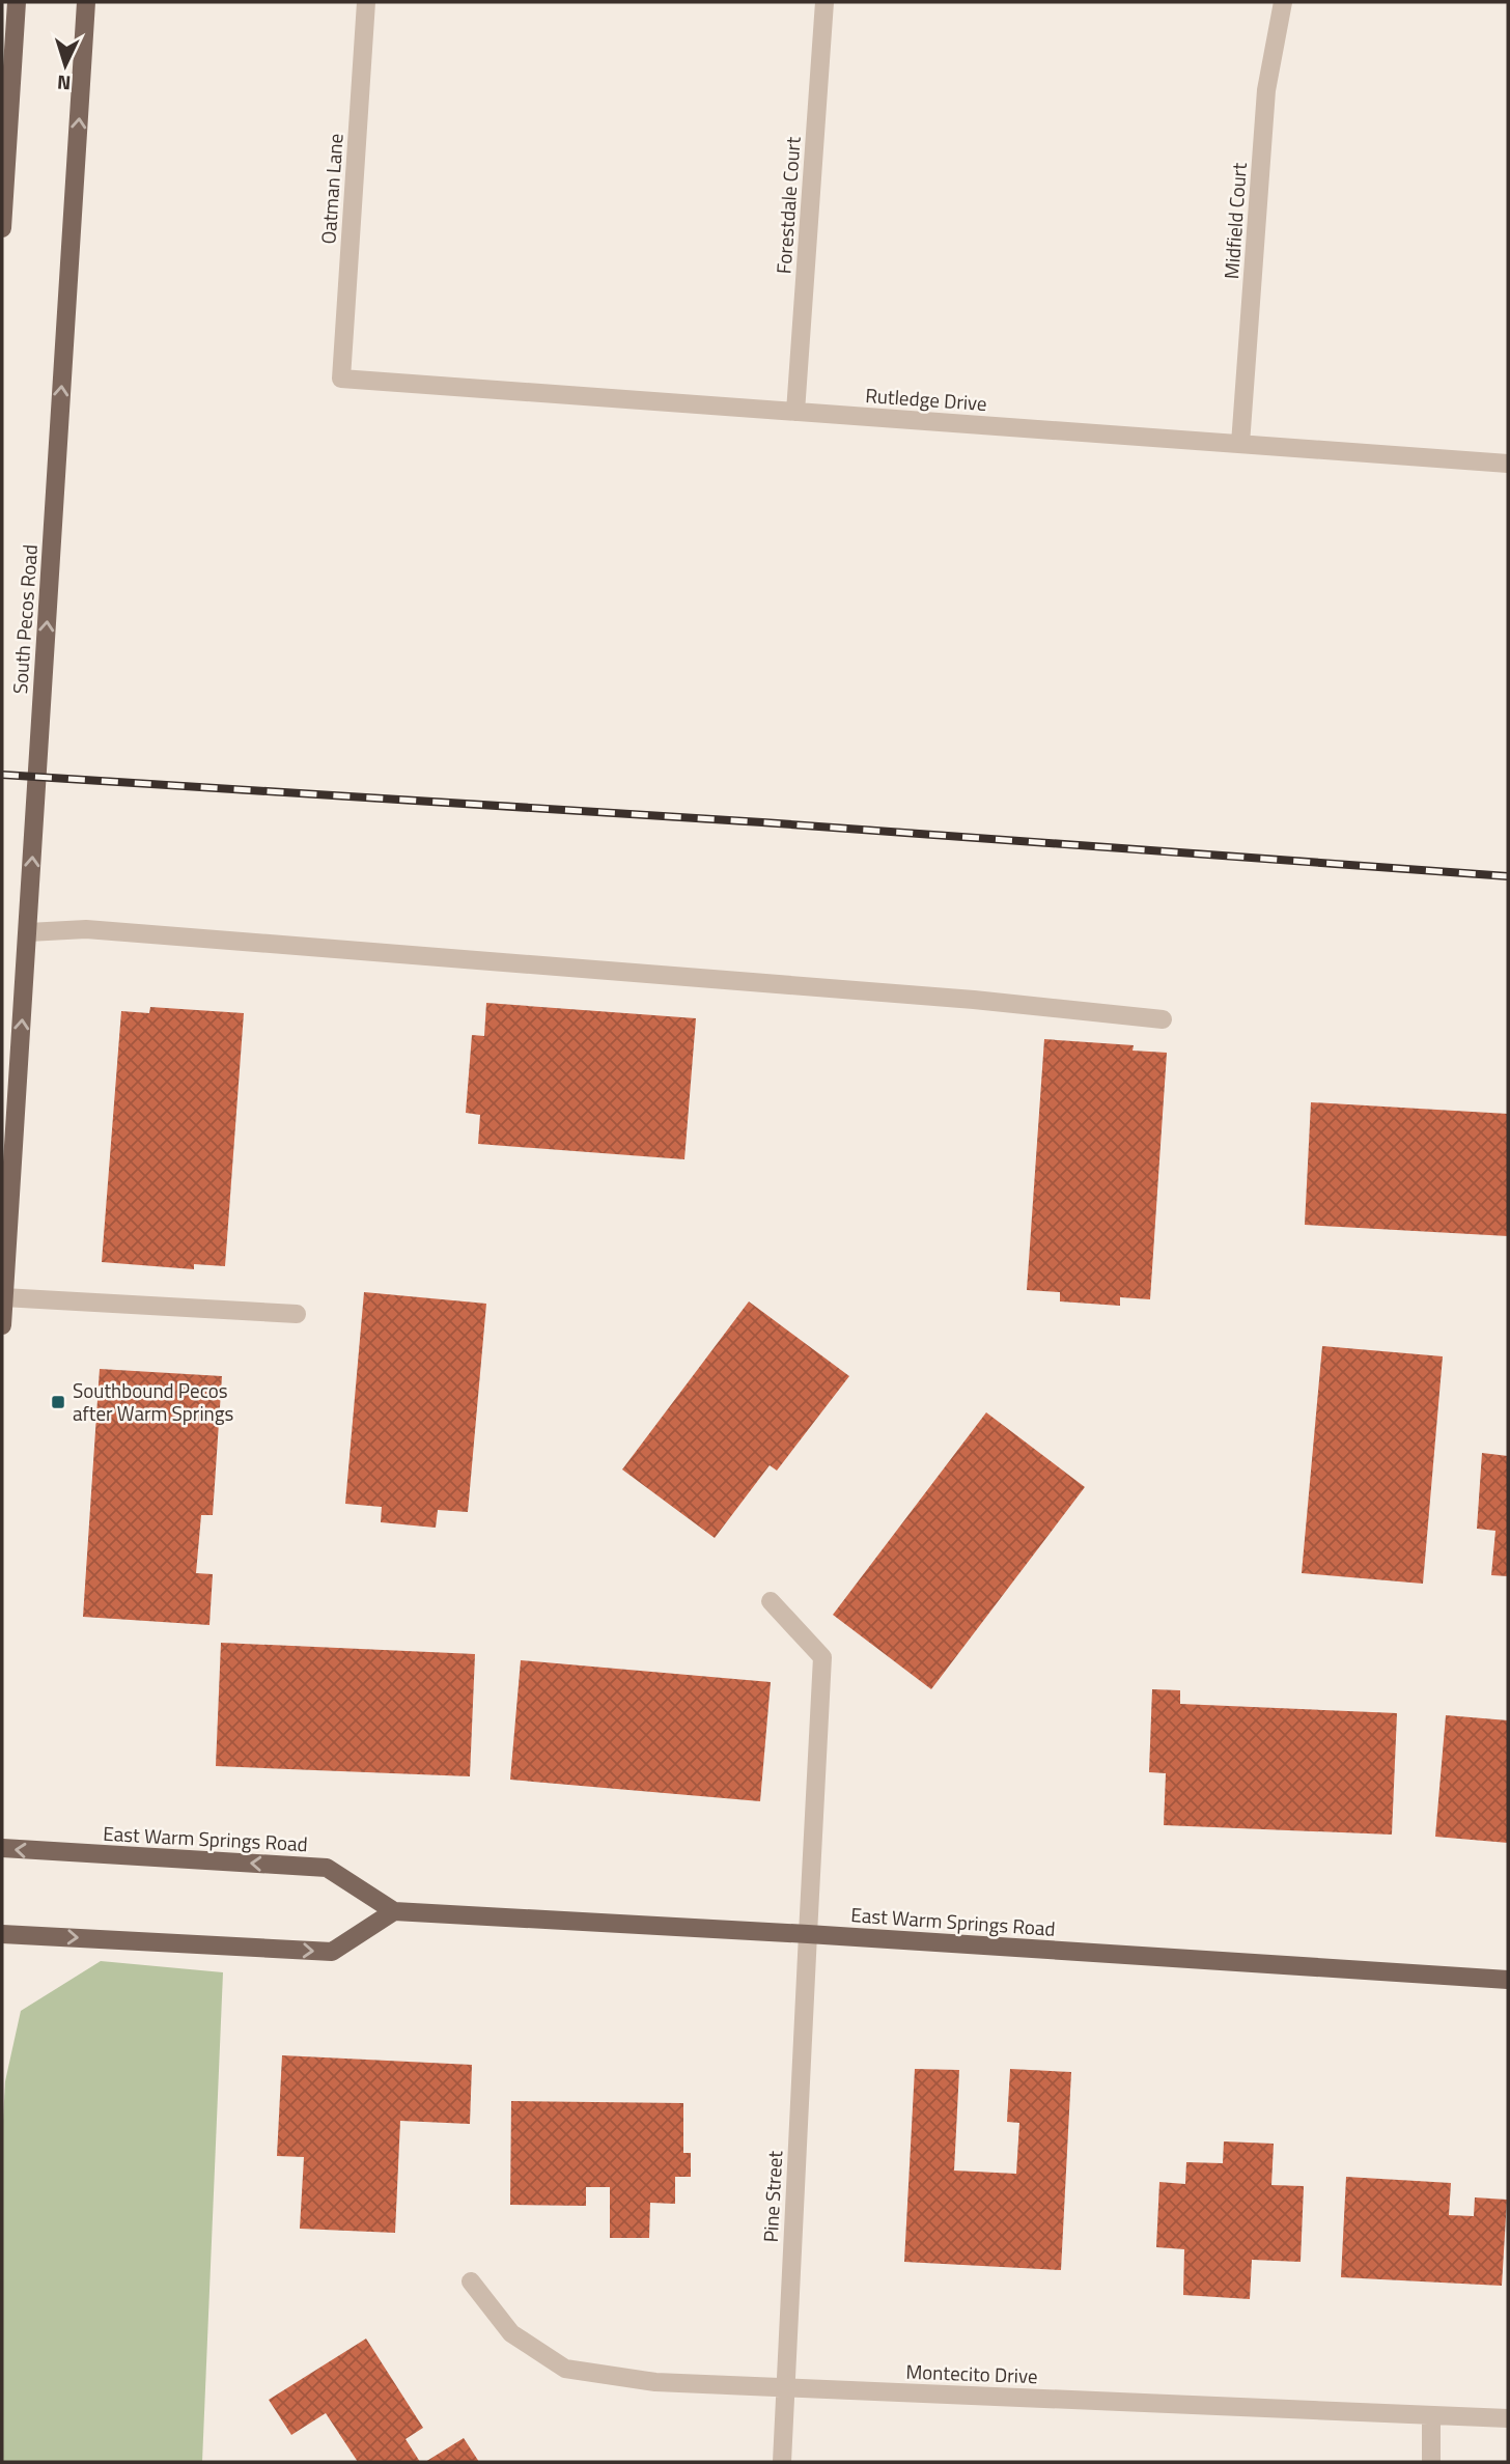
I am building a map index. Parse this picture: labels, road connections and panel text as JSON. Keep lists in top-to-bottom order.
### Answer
{
  "streets": {
    "main road": ["South Pecos Road", "East Warm Springs Road"],
    "street": [
      "Oatman Lane",
      "Forestdale Court",
      "Midfield Court",
      "Rutledge Drive",
      "Pine Street",
      "Montecito Drive"
    ]
  },
  "crossings": [
    ["Oatman Lane", "Rutledge Drive"],
    ["Forestdale Court", "Rutledge Drive"],
    ["Midfield Court", "Rutledge Drive"],
    ["East Warm Springs Road", "Pine Street"],
    ["Pine Street", "Montecito Drive"]
  ],
  "one_way": ["South Pecos Road"],
  "places": {
    "transit": ["Southbound Pecos after Warm Springs"]
  },
  "north": "bottom"
}
